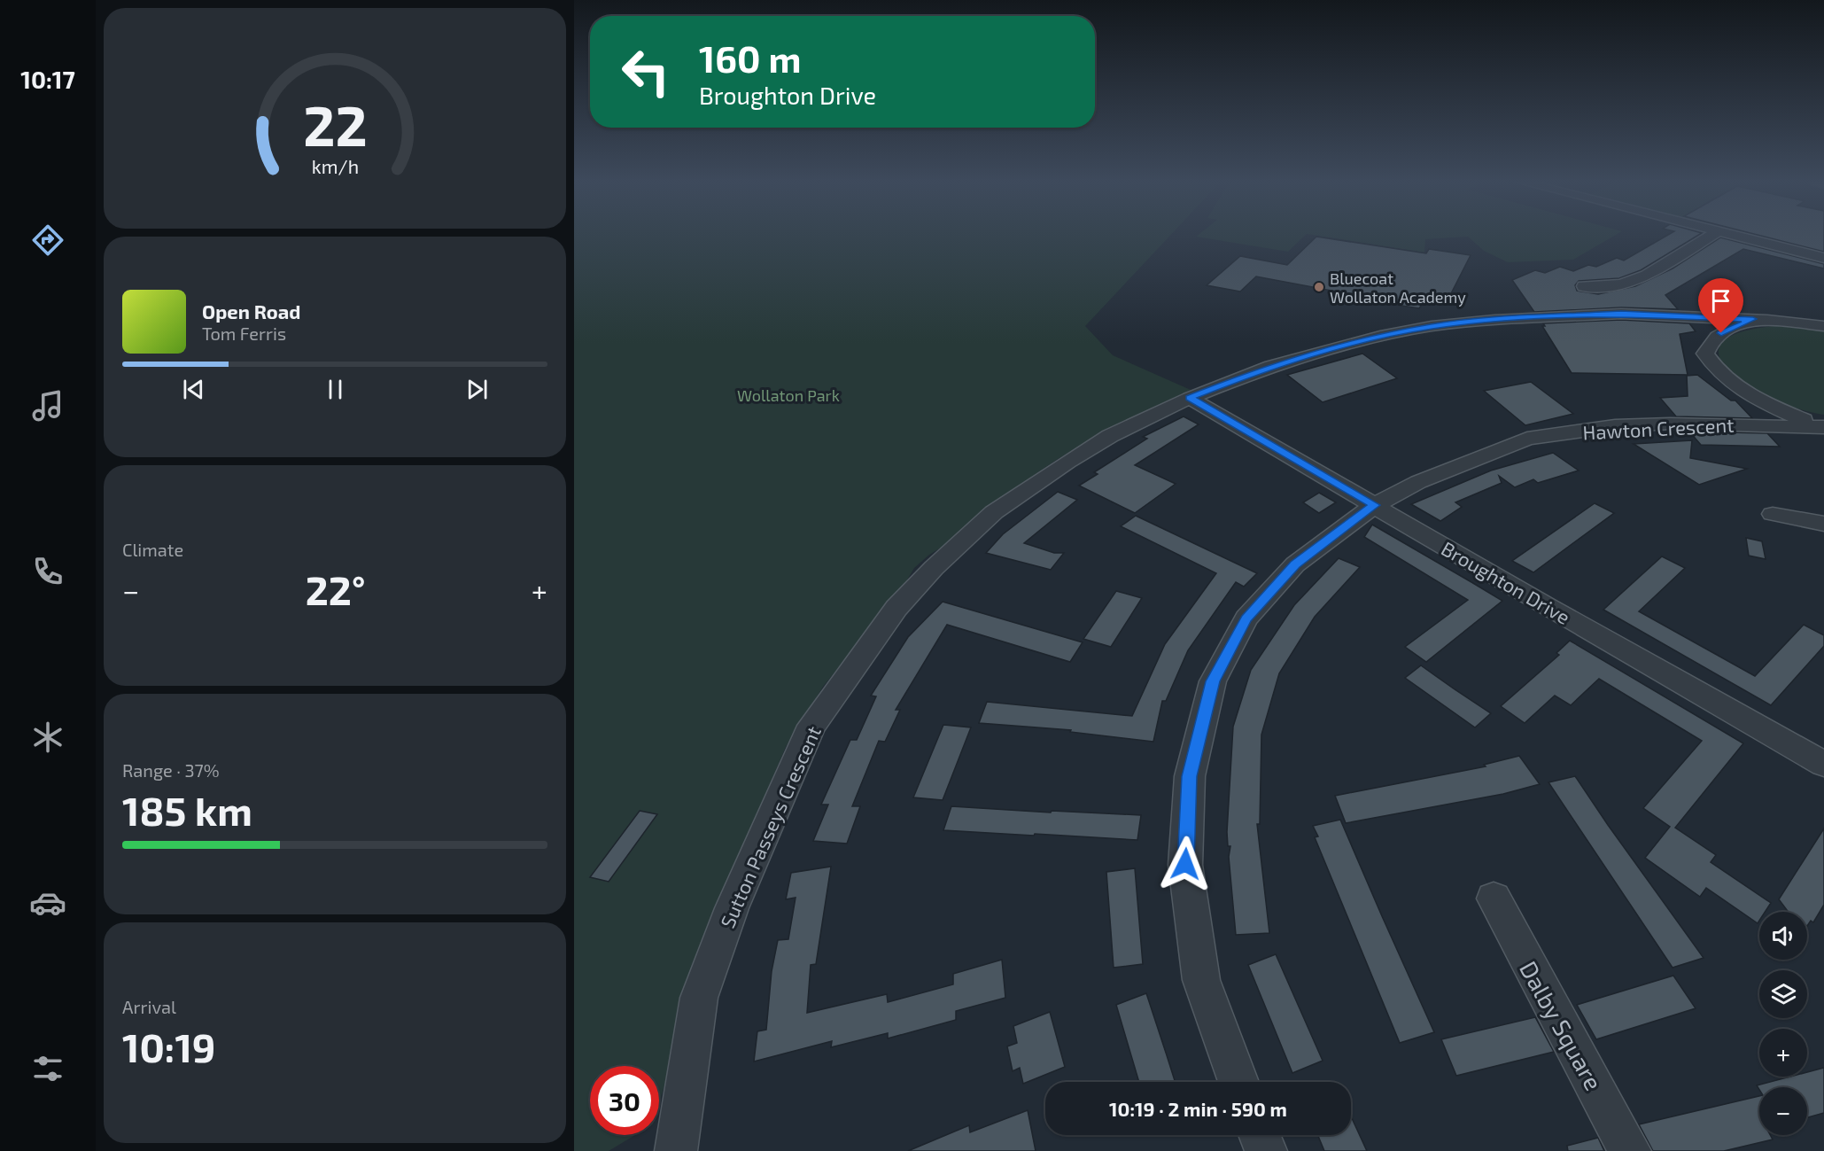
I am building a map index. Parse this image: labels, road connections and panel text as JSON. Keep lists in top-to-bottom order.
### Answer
{
  "streets": {
    "street": [
      "Hawton Crescent",
      "Broughton Drive",
      "Sutton Passeys Crescent",
      "Dalby Square"
    ]
  },
  "crossings": [
    ["Hawton Crescent", "Broughton Drive"],
    ["Broughton Drive", "Sutton Passeys Crescent"]
  ],
  "parks": ["Wollaton Park"],
  "places": ["Bluecoat Wollaton Academy"],
  "page": {
    "tabs": "10:17",
    "turn": ["160 m", "Broughton Drive"],
    "song": ["Open Road", "Tom Ferris"],
    "tile": [
      "Climate",
      ["Range · 37%", "185 km"],
      ["Arrival", "10:19"]
    ],
    "heat": ["−", "22°", "+"],
    "map_buttons": ["+", "−"],
    "limit": "30",
    "trip": "10:19 · 2 min · 590 m",
    "gauge": ["22", "km/h"]
  }
}
